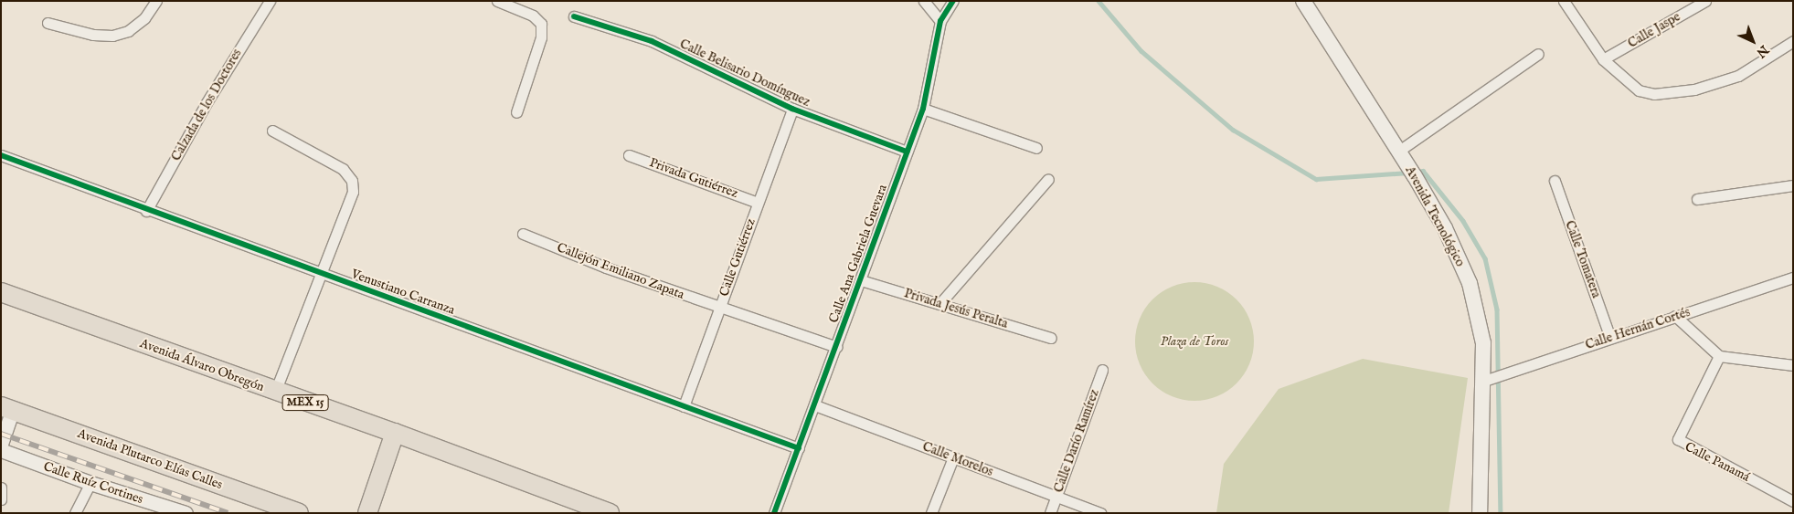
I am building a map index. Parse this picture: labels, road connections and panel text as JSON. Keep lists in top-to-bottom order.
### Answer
{
  "streets": {
    "highway": ["Avenida Álvaro Obregón", "MEX 15", "Avenida Plutarco Elías Calles"],
    "main road": ["Avenida Tecnológico"],
    "street": [
      "Calle Jaspe",
      "Calle Belisario Domínguez",
      "Calzada de los Doctores",
      "Privada Gutiérrez",
      "Calle Ana Gabriela Guevara",
      "Calle Gutiérrez",
      "Calle Tomatera",
      "Callejón Emiliano Zapata",
      "Venustiano Carranza",
      "Privada Jesús Peralta",
      "Calle Hernán Cortés",
      "Calle Darío Ramírez",
      "Calle Morelos",
      "Calle Panamá",
      "Calle Ruíz Cortines"
    ]
  },
  "crossings": [
    ["Calle Belisario Domínguez", "Calle Ana Gabriela Guevara"],
    ["Calle Belisario Domínguez", "Calle Gutiérrez"],
    ["Calzada de los Doctores", "Venustiano Carranza"],
    ["Privada Gutiérrez", "Calle Gutiérrez"],
    ["Avenida Tecnológico", "Calle Hernán Cortés"],
    ["Calle Ana Gabriela Guevara", "Callejón Emiliano Zapata"],
    ["Calle Ana Gabriela Guevara", "Venustiano Carranza"],
    ["Calle Ana Gabriela Guevara", "Privada Jesús Peralta"],
    ["Calle Ana Gabriela Guevara", "Calle Morelos"],
    ["Calle Gutiérrez", "Callejón Emiliano Zapata"],
    ["Calle Gutiérrez", "Venustiano Carranza"],
    ["Calle Tomatera", "Calle Hernán Cortés"],
    ["Calle Darío Ramírez", "Calle Morelos"]
  ],
  "parks": ["Plaza de Toros"],
  "north": "bottom right"
}
